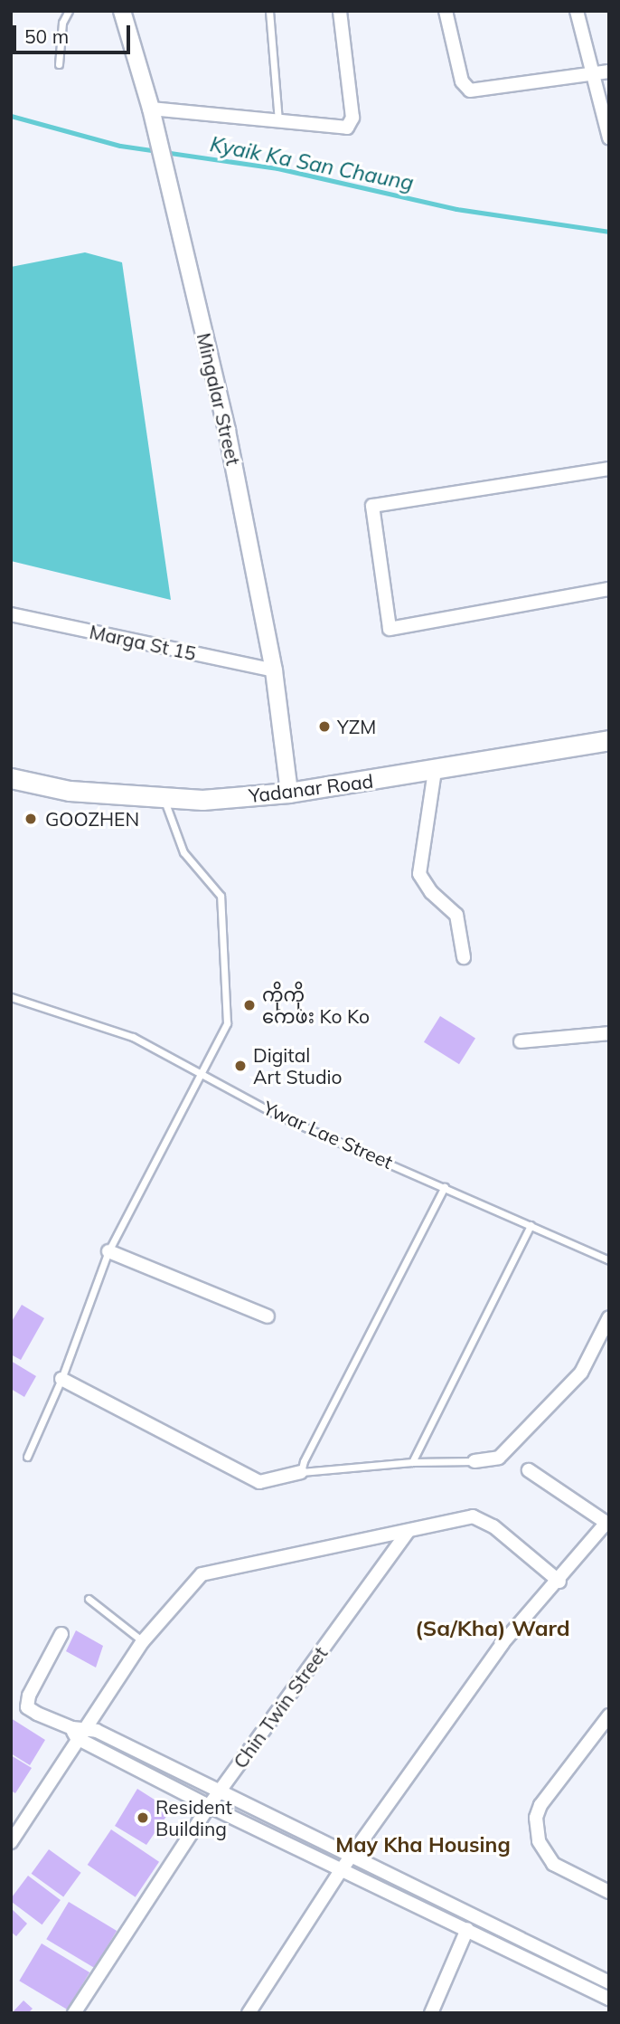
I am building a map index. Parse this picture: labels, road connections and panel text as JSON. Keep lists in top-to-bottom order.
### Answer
{
  "streets": {
    "main road": ["Yadanar Road"],
    "street": ["Mingalar Street", "Marga St 15", "Chin Twin Street"],
    "lane": ["Ywar Lae Street"]
  },
  "crossings": [
    ["Mingalar Street", "Marga St 15"],
    ["Mingalar Street", "Yadanar Road"]
  ],
  "districts": ["(Sa/Kha) Ward", "May Kha Housing"],
  "water": ["Kyaik Ka San Chaung"],
  "places": [
    "YZM",
    "GOOZHEN",
    "ကိုကို ကေဖး Ko Ko",
    "Digital Art Studio",
    "Resident Building"
  ],
  "scale_bar": "50 m"
}
